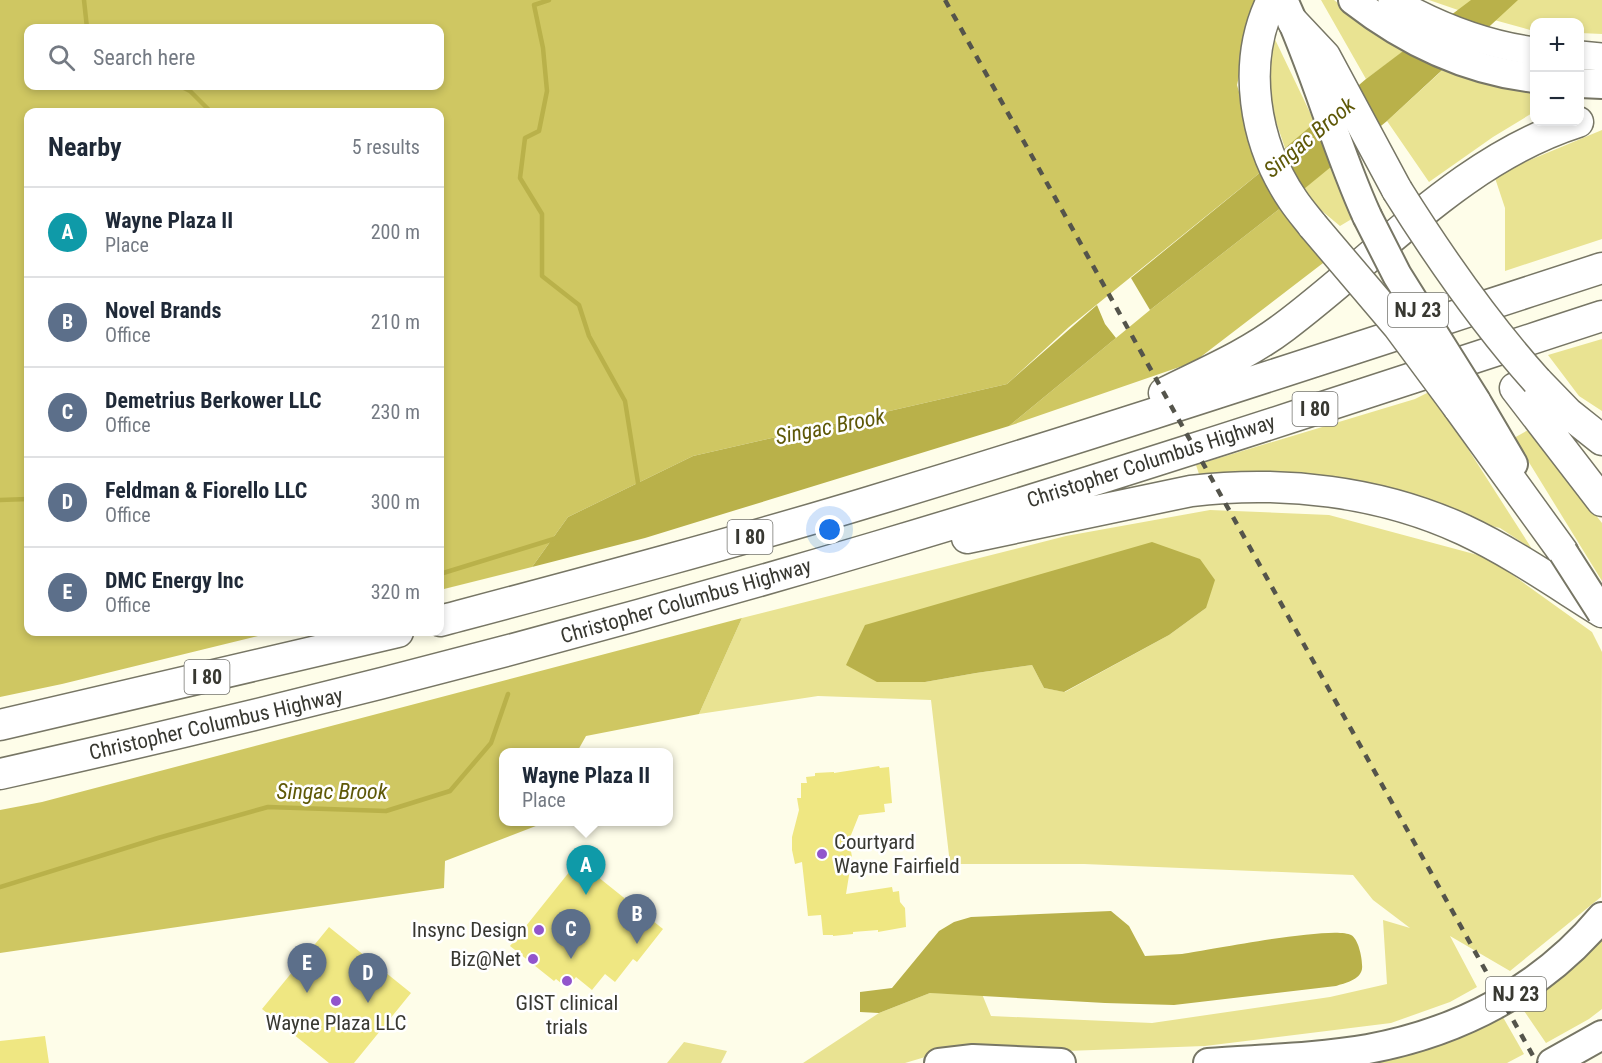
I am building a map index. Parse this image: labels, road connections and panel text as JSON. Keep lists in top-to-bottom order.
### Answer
{
  "streets": {
    "highway": ["NJ 23", "I 80", "Christopher Columbus Highway"]
  },
  "water": ["Singac Brook"],
  "places": [
    "Courtyard Wayne Fairfield",
    "Insync Design",
    "Biz@Net",
    "GIST clinical trials",
    "Wayne Plaza LLC"
  ],
  "page": {
    "map_buttons": ["+", "−"],
    "search": "Search here",
    "heading": ["Nearby", "5 results"],
    "list": [
      {
        "mark": "A",
        "name": "Wayne Plaza II",
        "note": "Place",
        "value": "200 m"
      },
      {
        "mark": "B",
        "name": "Novel Brands",
        "note": "Office",
        "value": "210 m"
      },
      {
        "mark": "C",
        "name": "Demetrius Berkower LLC",
        "note": "Office",
        "value": "230 m"
      },
      {
        "mark": "D",
        "name": "Feldman & Fiorello LLC",
        "note": "Office",
        "value": "300 m"
      },
      {
        "mark": "E",
        "name": "DMC Energy Inc",
        "note": "Office",
        "value": "320 m"
      }
    ],
    "popup": ["Wayne Plaza II", "Place"],
    "pins": [
      "A",
      "B",
      "C",
      "E",
      "D"
    ]
  }
}
